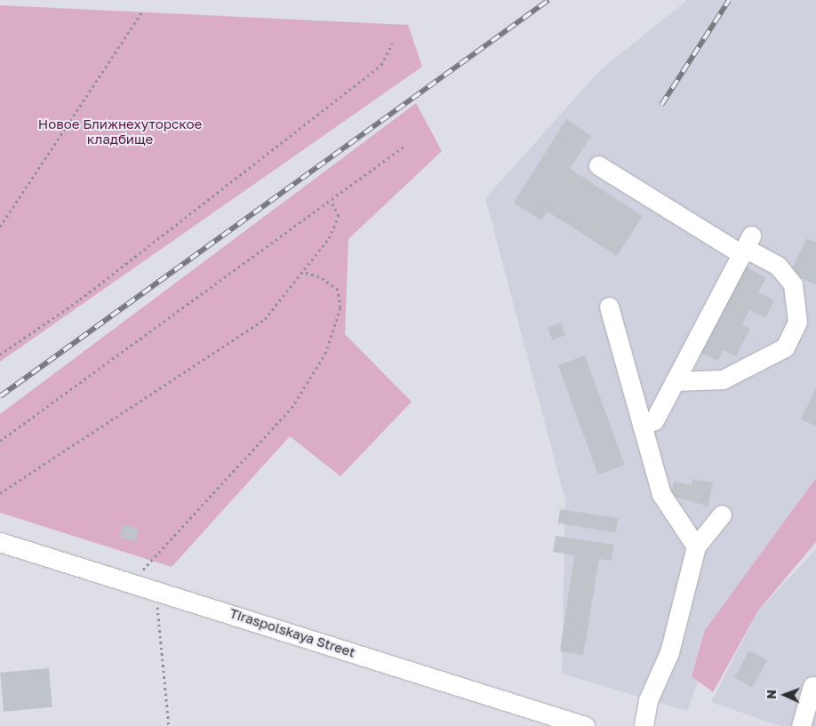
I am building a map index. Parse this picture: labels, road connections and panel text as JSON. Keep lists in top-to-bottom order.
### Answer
{
  "streets": {
    "street": ["Tiraspolskaya Street"]
  },
  "parks": ["Новое Ближнехуторское кладбище"],
  "north": "left"
}
